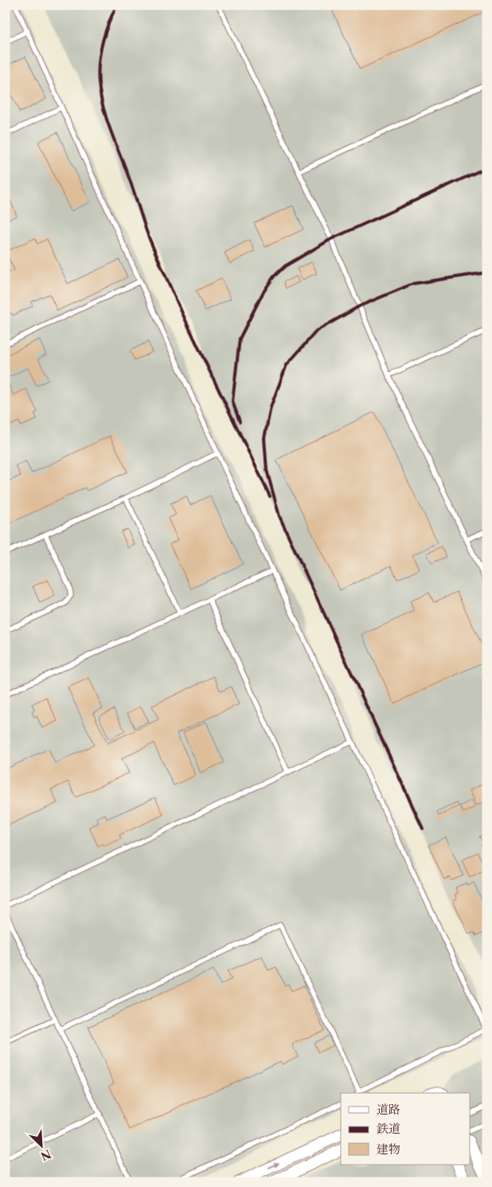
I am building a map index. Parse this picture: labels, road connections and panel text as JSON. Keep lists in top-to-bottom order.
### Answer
{
  "legend": ["道路", "鉄道", "建物"],
  "north": "bottom right"
}
